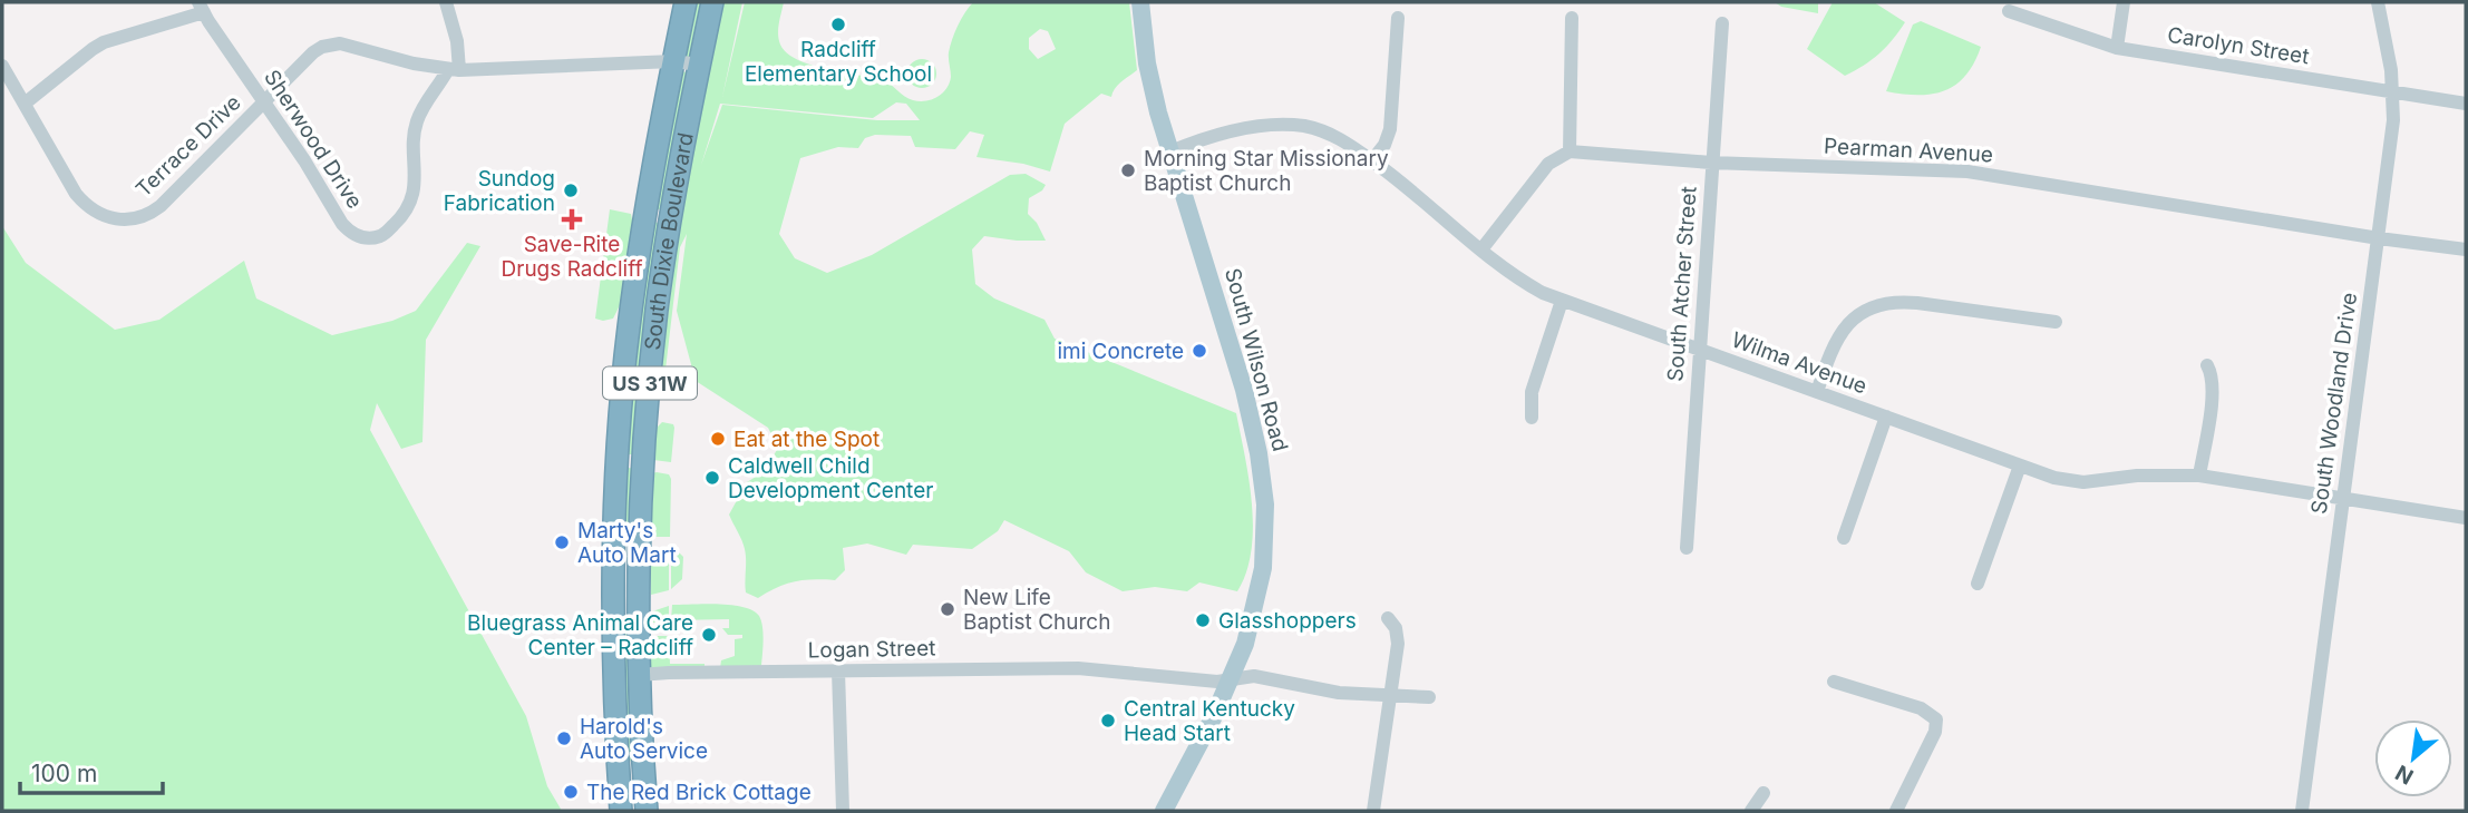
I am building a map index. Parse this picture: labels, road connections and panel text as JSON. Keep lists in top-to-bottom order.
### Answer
{
  "streets": {
    "highway": ["South Dixie Boulevard", "US 31W"],
    "main road": ["South Wilson Road"],
    "street": [
      "Carolyn Street",
      "Sherwood Drive",
      "Terrace Drive",
      "Pearman Avenue",
      "South Atcher Street",
      "Wilma Avenue",
      "South Woodland Drive",
      "Logan Street"
    ]
  },
  "crossings": [
    ["Carolyn Street", "South Woodland Drive"],
    ["Sherwood Drive", "Terrace Drive"],
    ["Terrace Drive", "South Dixie Boulevard"],
    ["Pearman Avenue", "South Atcher Street"],
    ["Pearman Avenue", "South Woodland Drive"],
    ["South Dixie Boulevard", "Logan Street"],
    ["South Atcher Street", "Wilma Avenue"],
    ["South Wilson Road", "Wilma Avenue"],
    ["South Wilson Road", "Logan Street"],
    ["Wilma Avenue", "South Woodland Drive"]
  ],
  "places": {
    "other": [
      "Radcliff Elementary School",
      "Morning Star Missionary Baptist Church",
      "Sundog Fabrication",
      "imi Concrete",
      "Eat at the Spot",
      "Caldwell Child Development Center",
      "Marty's Auto Mart",
      "New Life Baptist Church",
      "Glasshoppers",
      "Bluegrass Animal Care Center – Radcliff",
      "Central Kentucky Head Start",
      "Harold's Auto Service",
      "The Red Brick Cottage"
    ],
    "health": ["Save-Rite Drugs Radcliff"]
  },
  "scale_bar": "100 m",
  "north": "bottom left"
}
